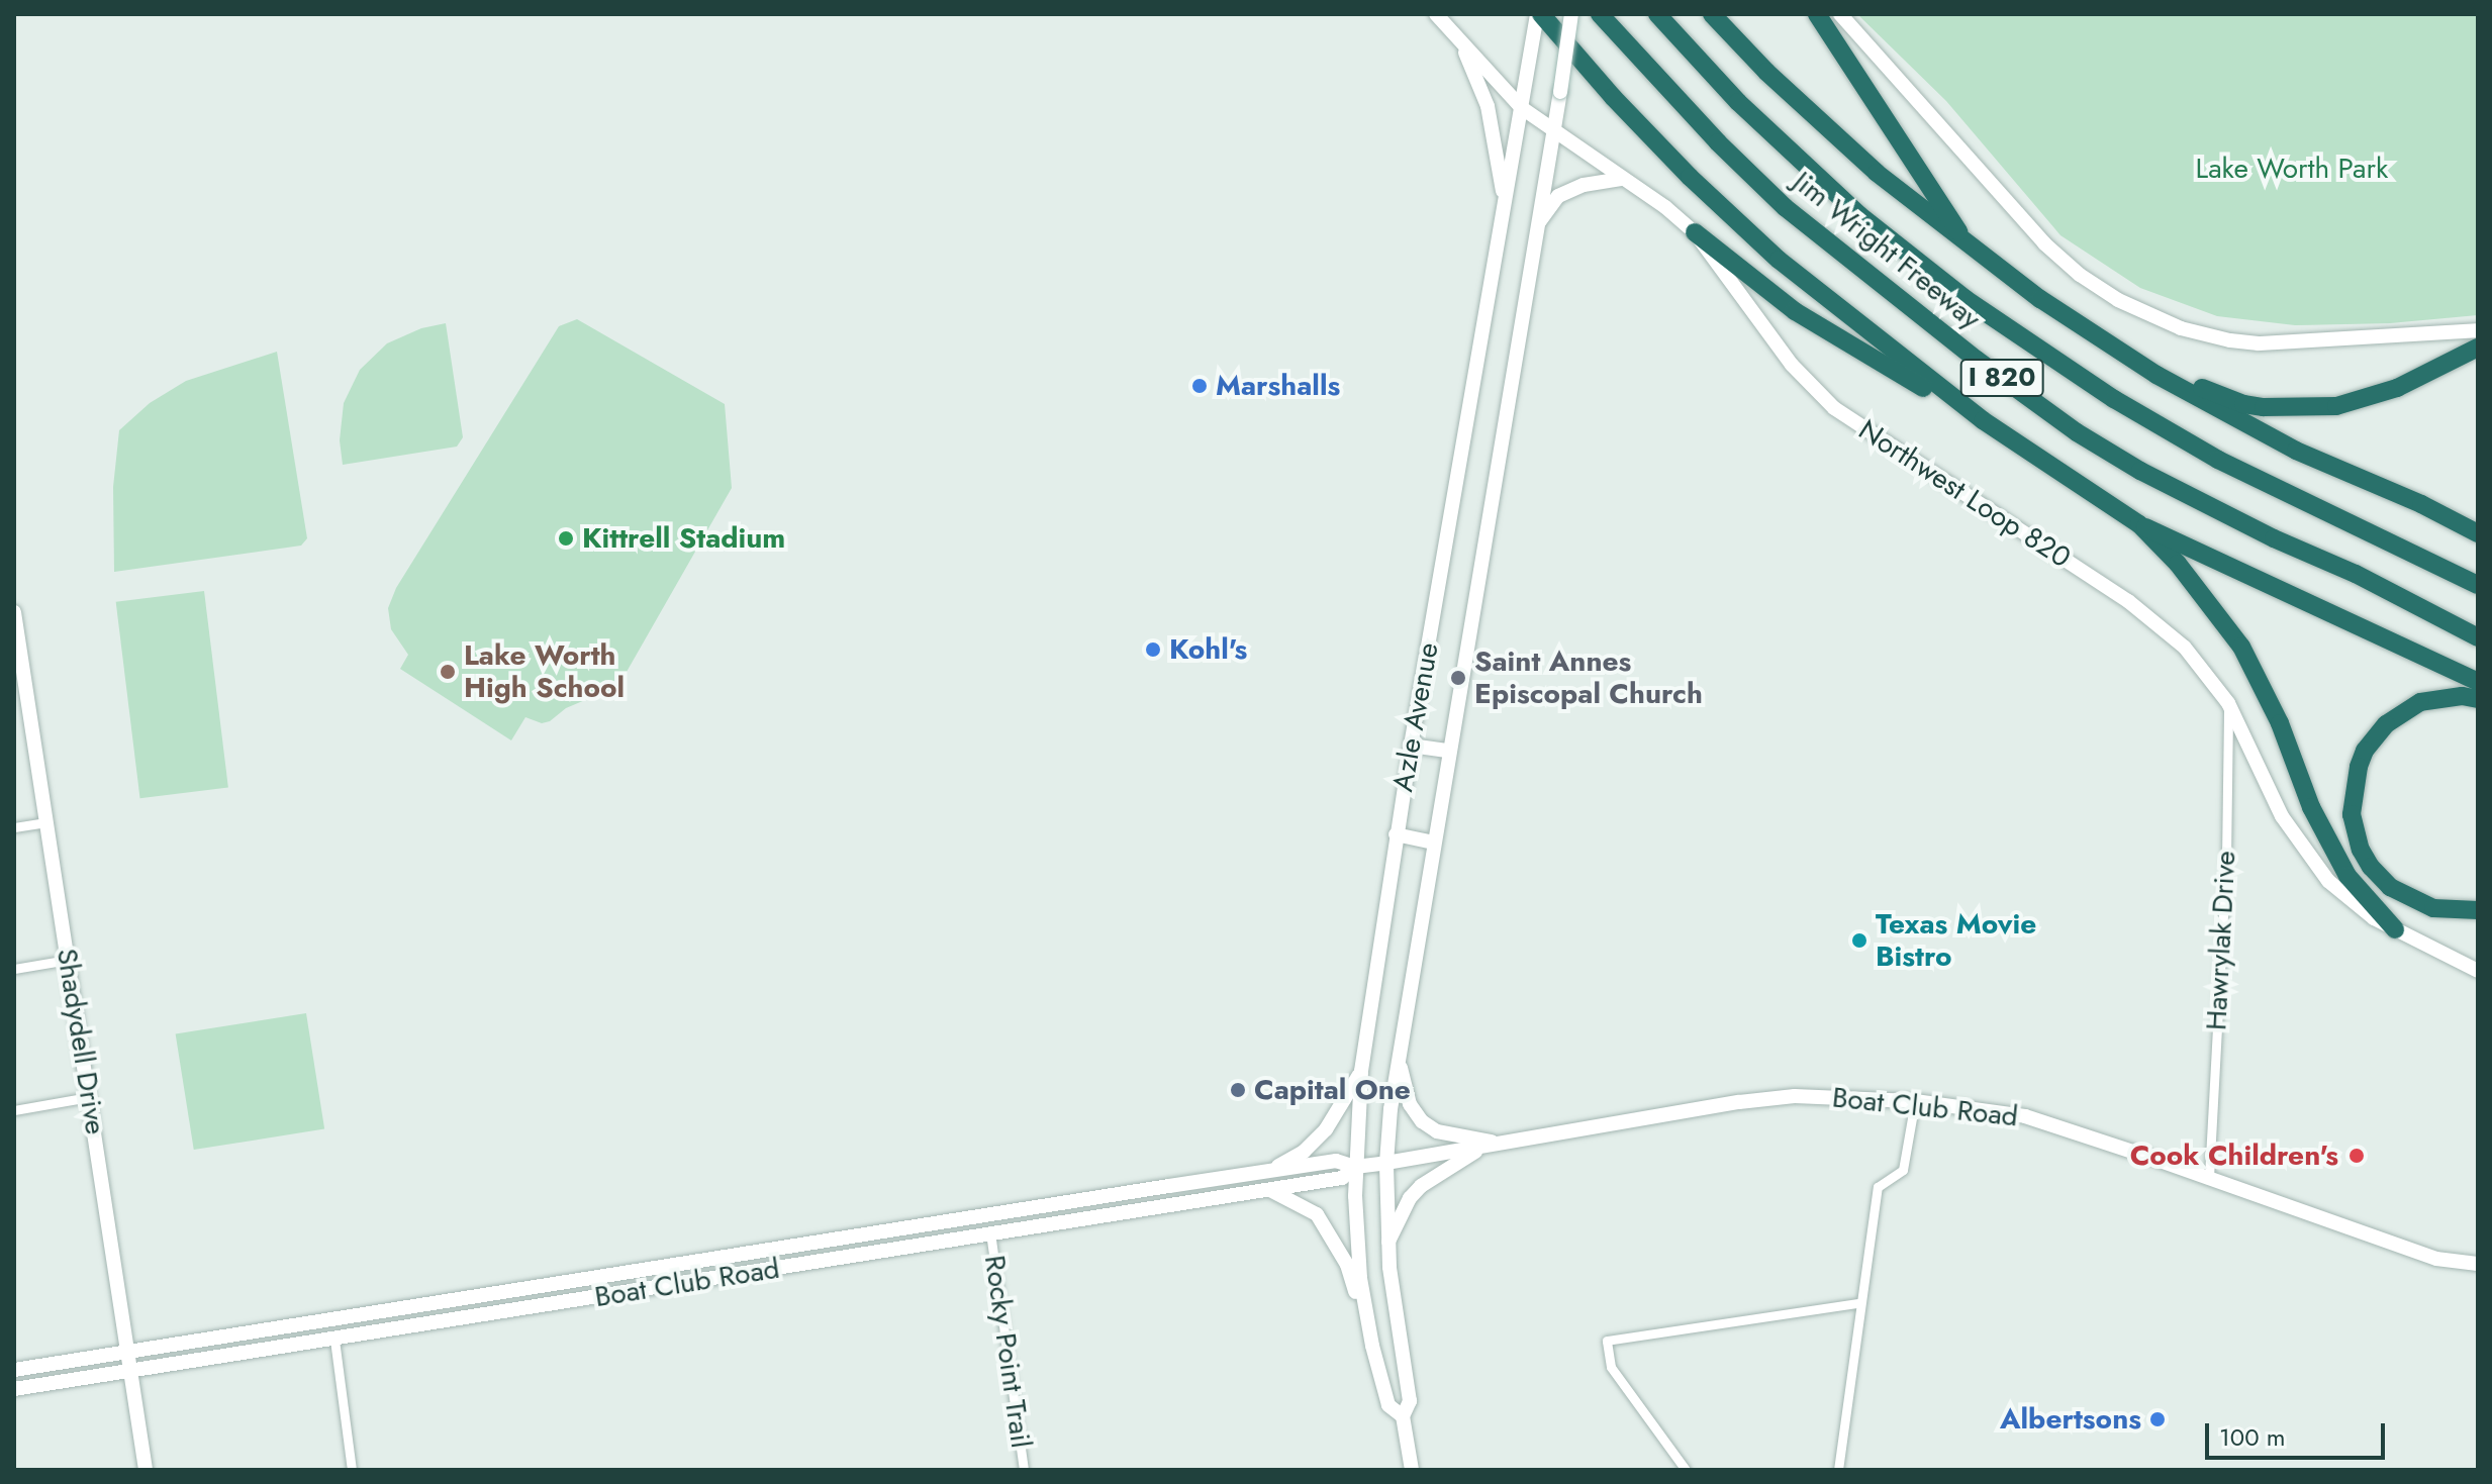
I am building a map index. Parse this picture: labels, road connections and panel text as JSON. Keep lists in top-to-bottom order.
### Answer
{
  "streets": {
    "highway": ["Jim Wright Freeway", "I 820"],
    "main road": [
      "Northwest Loop 820",
      "Azle Avenue",
      "Shadydell Drive",
      "Boat Club Road"
    ],
    "street": ["Hawrylak Drive", "Rocky Point Trail"]
  },
  "crossings": [
    ["Northwest Loop 820", "Azle Avenue"],
    ["Northwest Loop 820", "Hawrylak Drive"],
    ["Azle Avenue", "Boat Club Road"],
    ["Hawrylak Drive", "Boat Club Road"],
    ["Shadydell Drive", "Boat Club Road"],
    ["Boat Club Road", "Rocky Point Trail"]
  ],
  "parks": ["Lake Worth Park"],
  "places": [
    "Marshalls",
    "Kittrell Stadium",
    "Kohl's",
    "Lake Worth High School",
    "Saint Annes Episcopal Church",
    "Texas Movie Bistro",
    "Capital One",
    "Cook Children's",
    "Albertsons"
  ],
  "scale_bar": "100 m"
}
